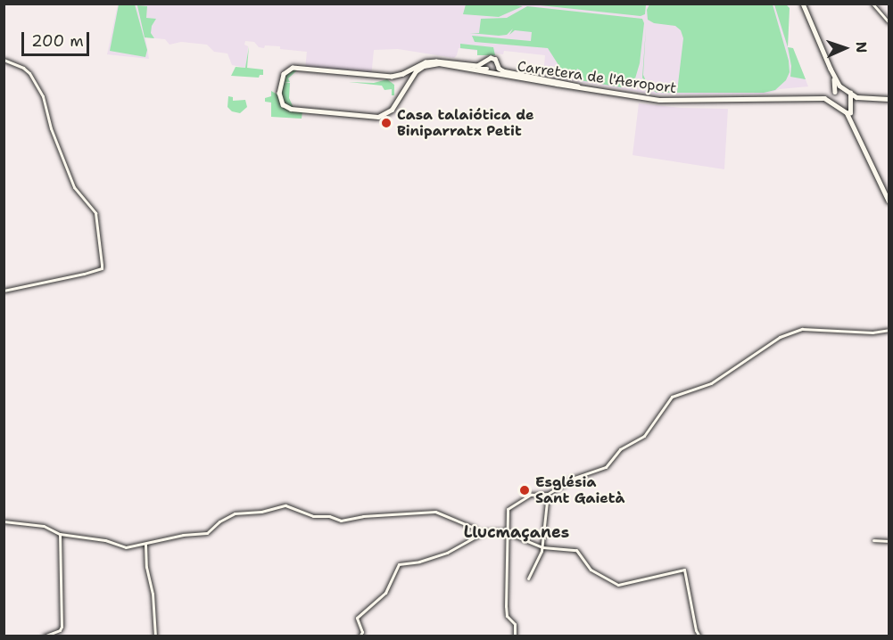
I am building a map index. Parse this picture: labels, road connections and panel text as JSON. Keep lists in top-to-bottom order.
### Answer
{
  "streets": {
    "main road": ["Carretera de l'Aeroport"]
  },
  "districts": ["Llucmaçanes"],
  "places": ["Casa talaiótica de Biniparratx Petit", "Església Sant Gaietà"],
  "scale_bar": "200 m",
  "north": "right"
}
